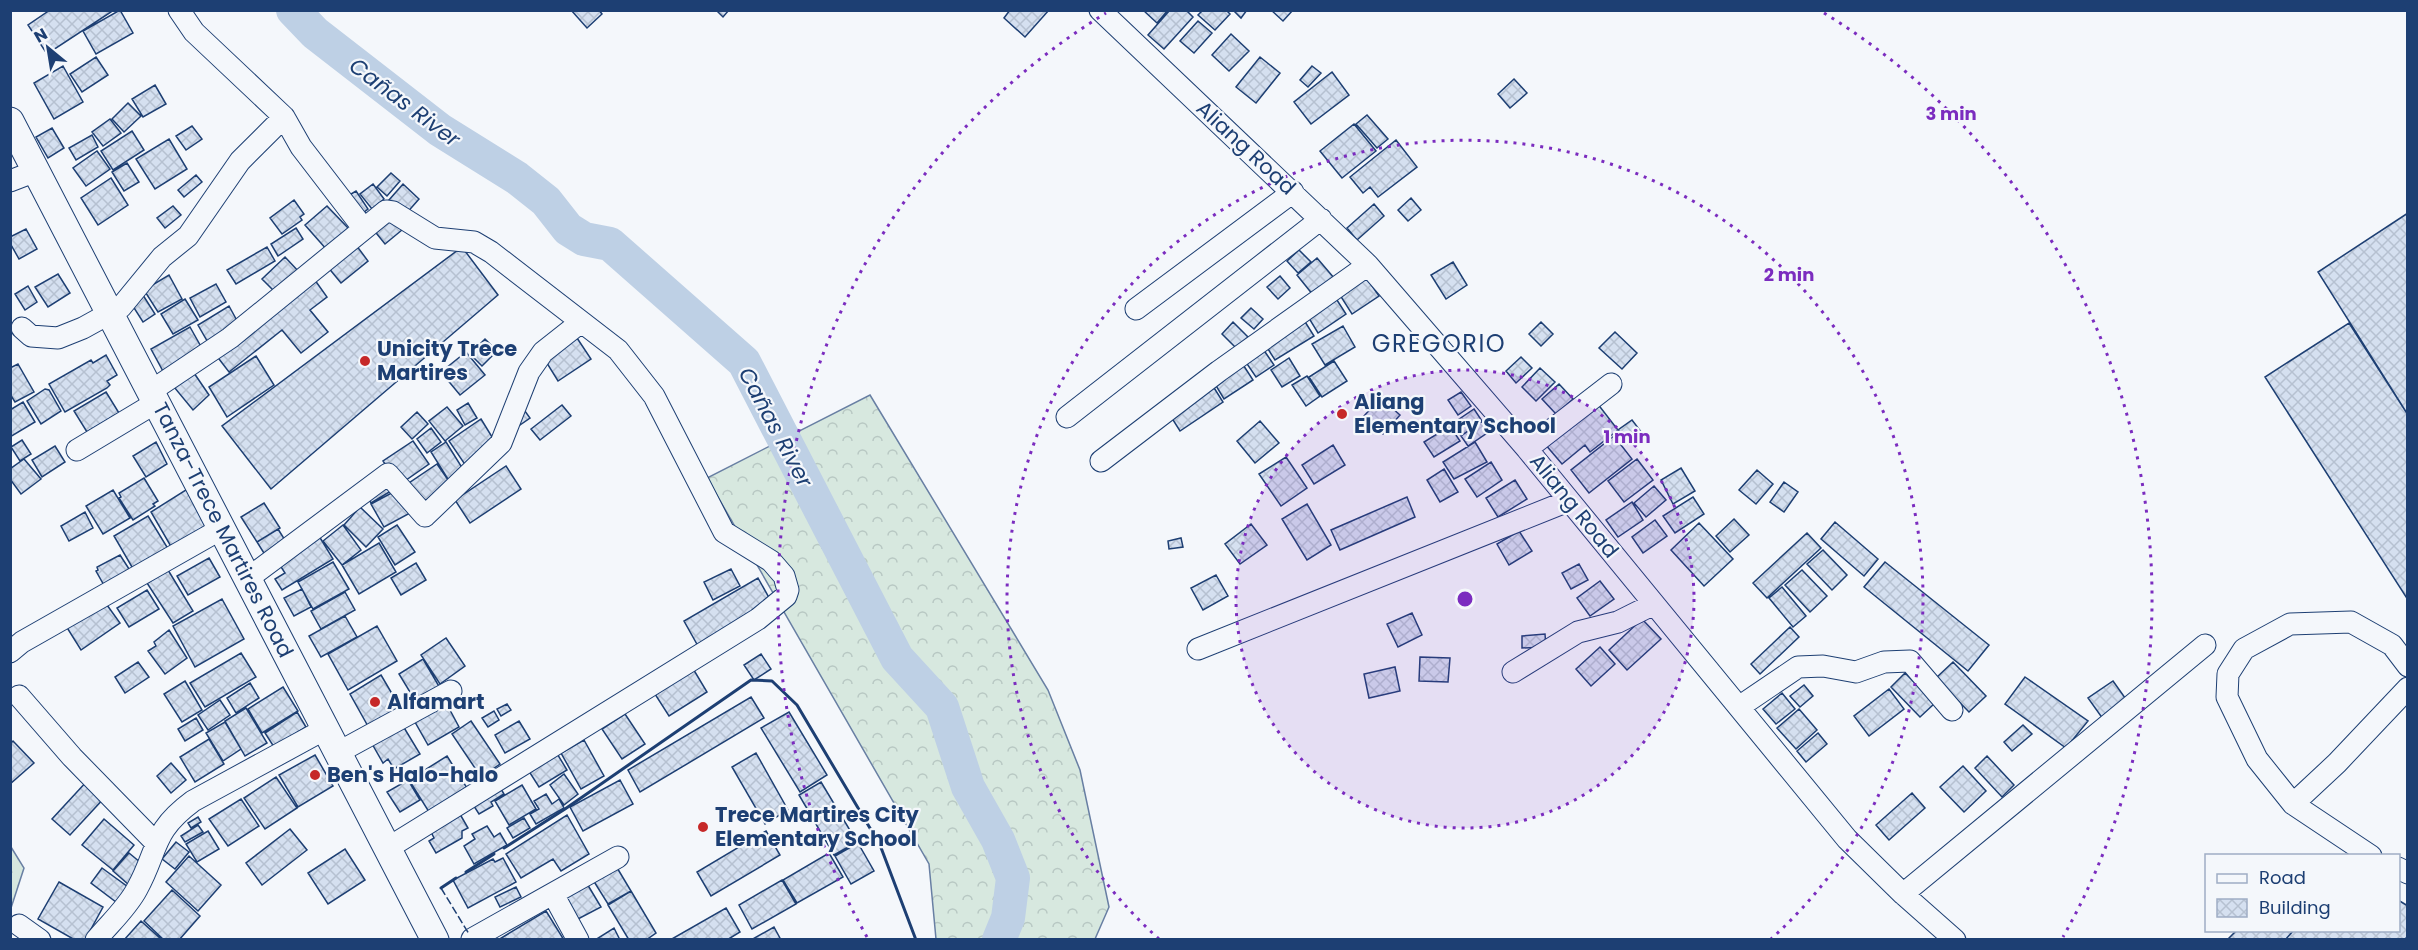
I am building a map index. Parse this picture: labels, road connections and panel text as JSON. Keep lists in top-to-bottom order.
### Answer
{
  "streets": {
    "main road": ["Tanza-Trece Martires Road"],
    "street": ["Aliang Road"]
  },
  "districts": ["GREGORIO"],
  "water": ["Cañas River"],
  "places": [
    "Unicity Trece Martires",
    "Aliang Elementary School",
    "Alfamart",
    "Ben's Halo-halo",
    "Trece Martires City Elementary School"
  ],
  "legend": ["Road", "Building"],
  "north": "top left",
  "rings": ["3 min", "2 min", "1 min"]
}
